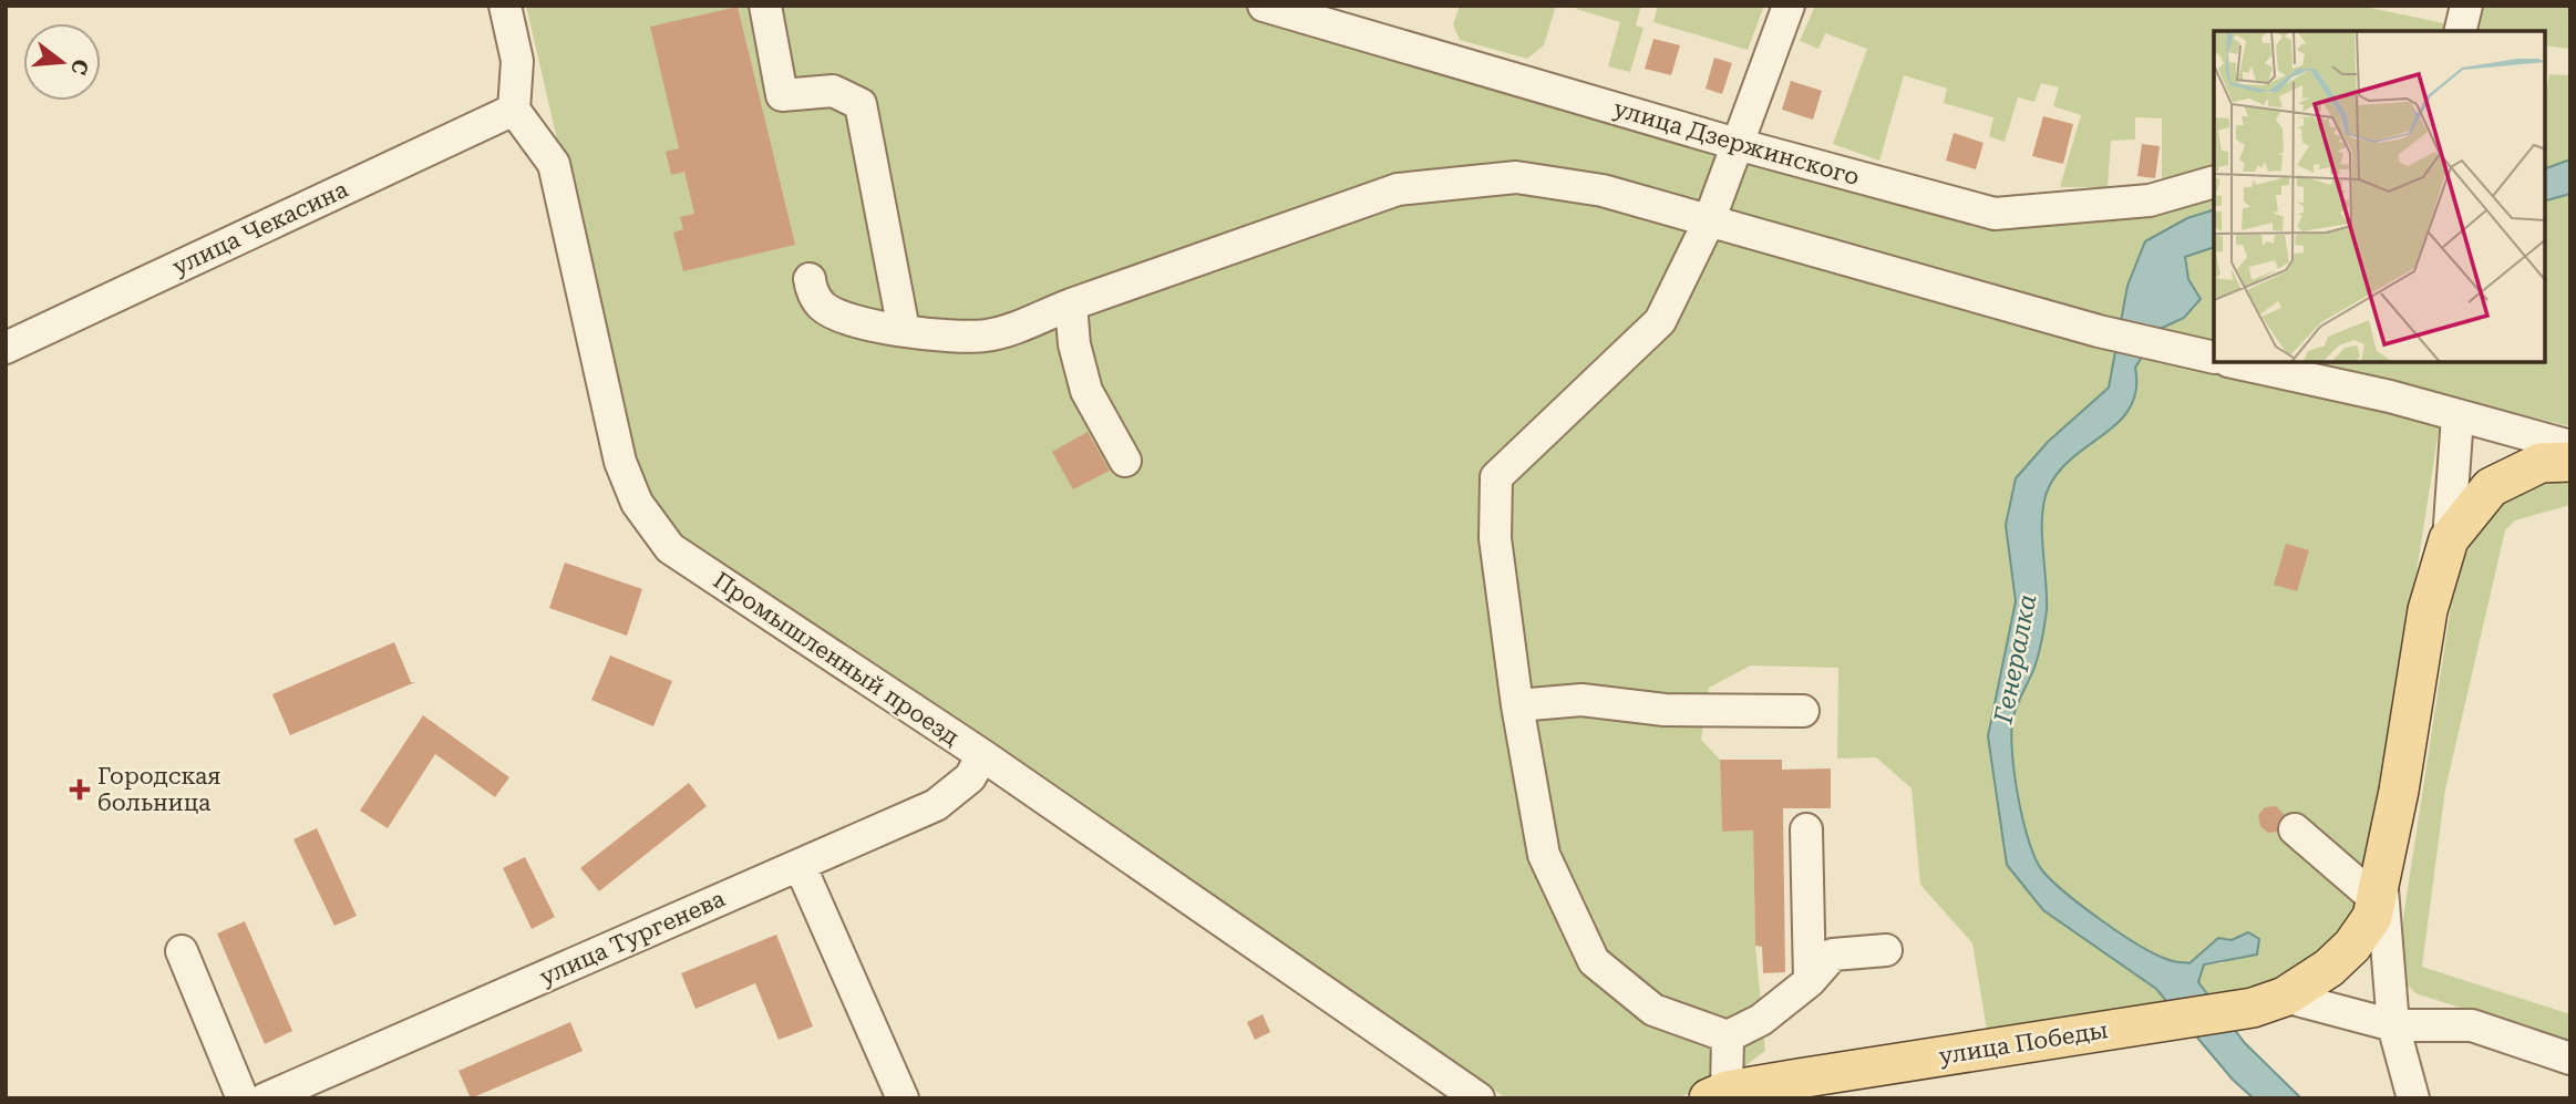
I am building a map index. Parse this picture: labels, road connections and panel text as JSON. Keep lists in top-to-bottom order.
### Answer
{
  "streets": {
    "main road": ["улица Победы"],
    "street": [
      "улица Дзержинского",
      "улица Чекасина",
      "Промышленный проезд",
      "улица Тургенева"
    ]
  },
  "crossings": [
    ["улица Чекасина", "Промышленный проезд"],
    ["Промышленный проезд", "улица Тургенева"]
  ],
  "water": ["Генералка"],
  "places": {
    "health": ["Городская больница"]
  },
  "north": "right"
}
